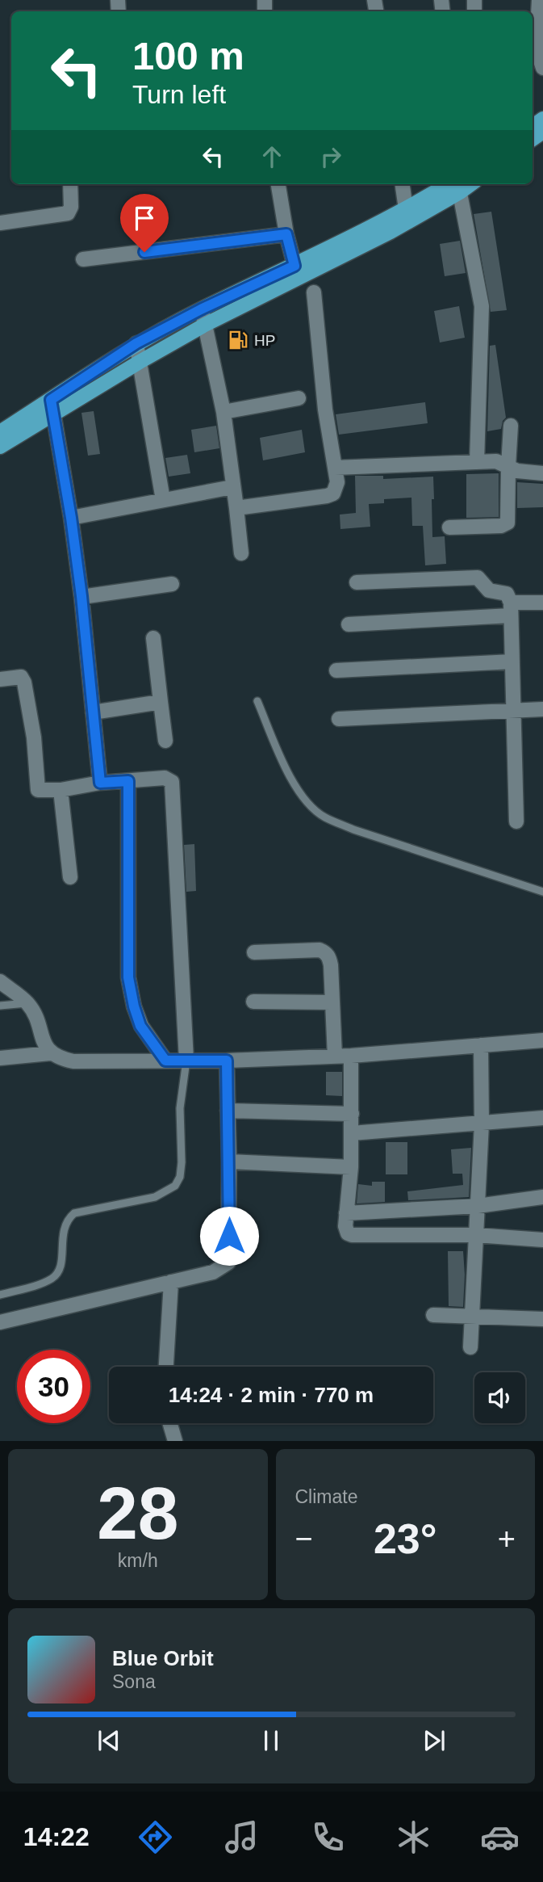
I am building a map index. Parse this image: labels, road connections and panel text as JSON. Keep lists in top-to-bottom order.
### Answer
{
  "places": {
    "fuel station": ["HP"]
  },
  "page": {
    "turn": ["100 m", "Turn left"],
    "limit": "30",
    "trip": "14:24 · 2 min · 770 m",
    "tile": [
      ["28", "km/h"],
      "Climate"
    ],
    "heat": ["−", "23°", "+"],
    "song": ["Blue Orbit", "Sona"],
    "tabs": "14:22"
  }
}
